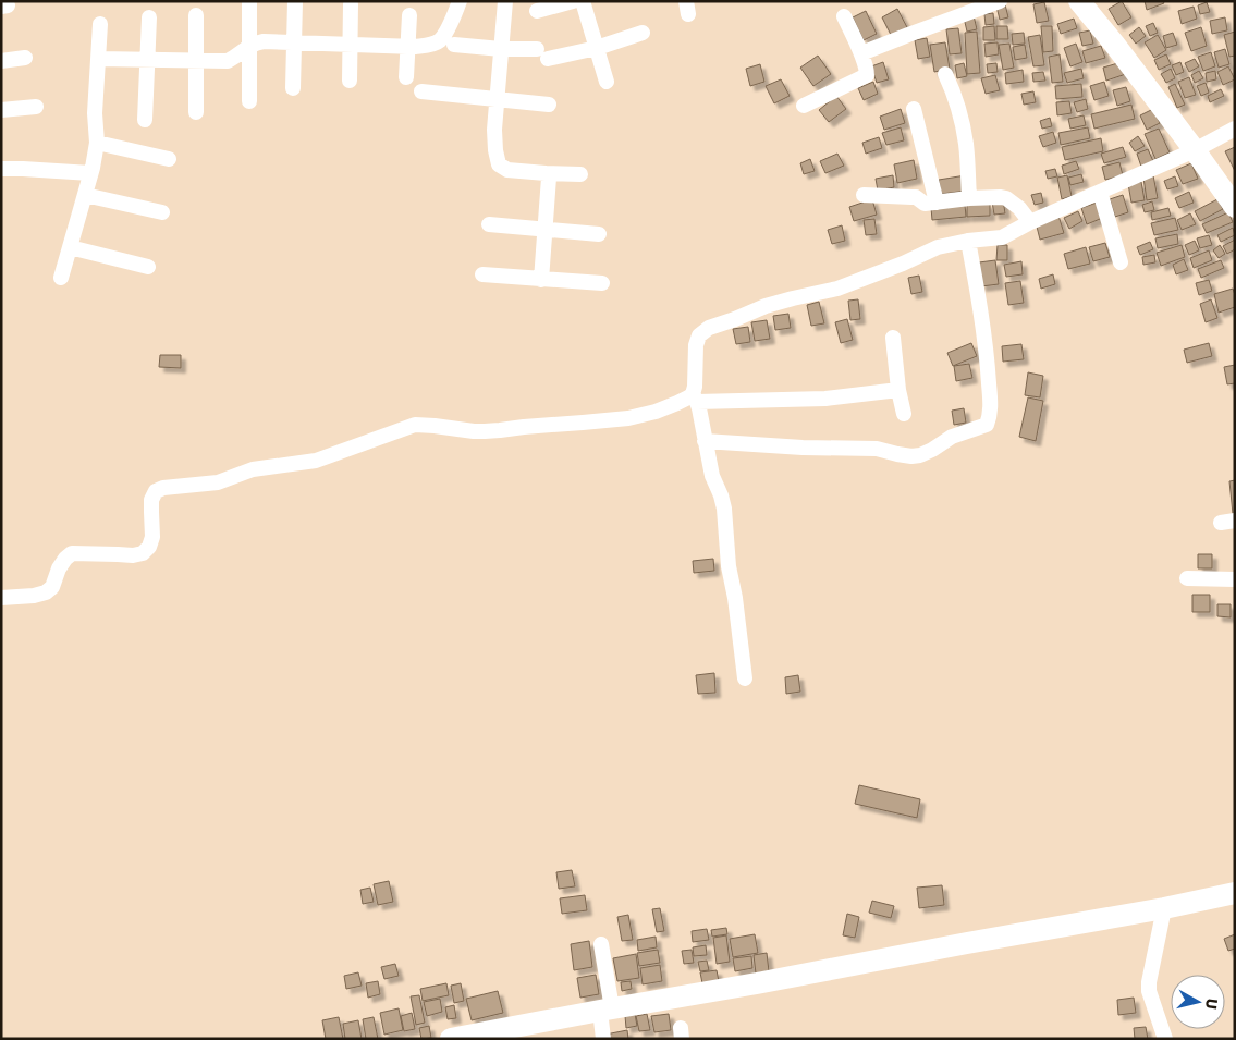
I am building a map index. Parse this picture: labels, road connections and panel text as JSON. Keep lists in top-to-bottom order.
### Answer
{
  "north": "right"
}
